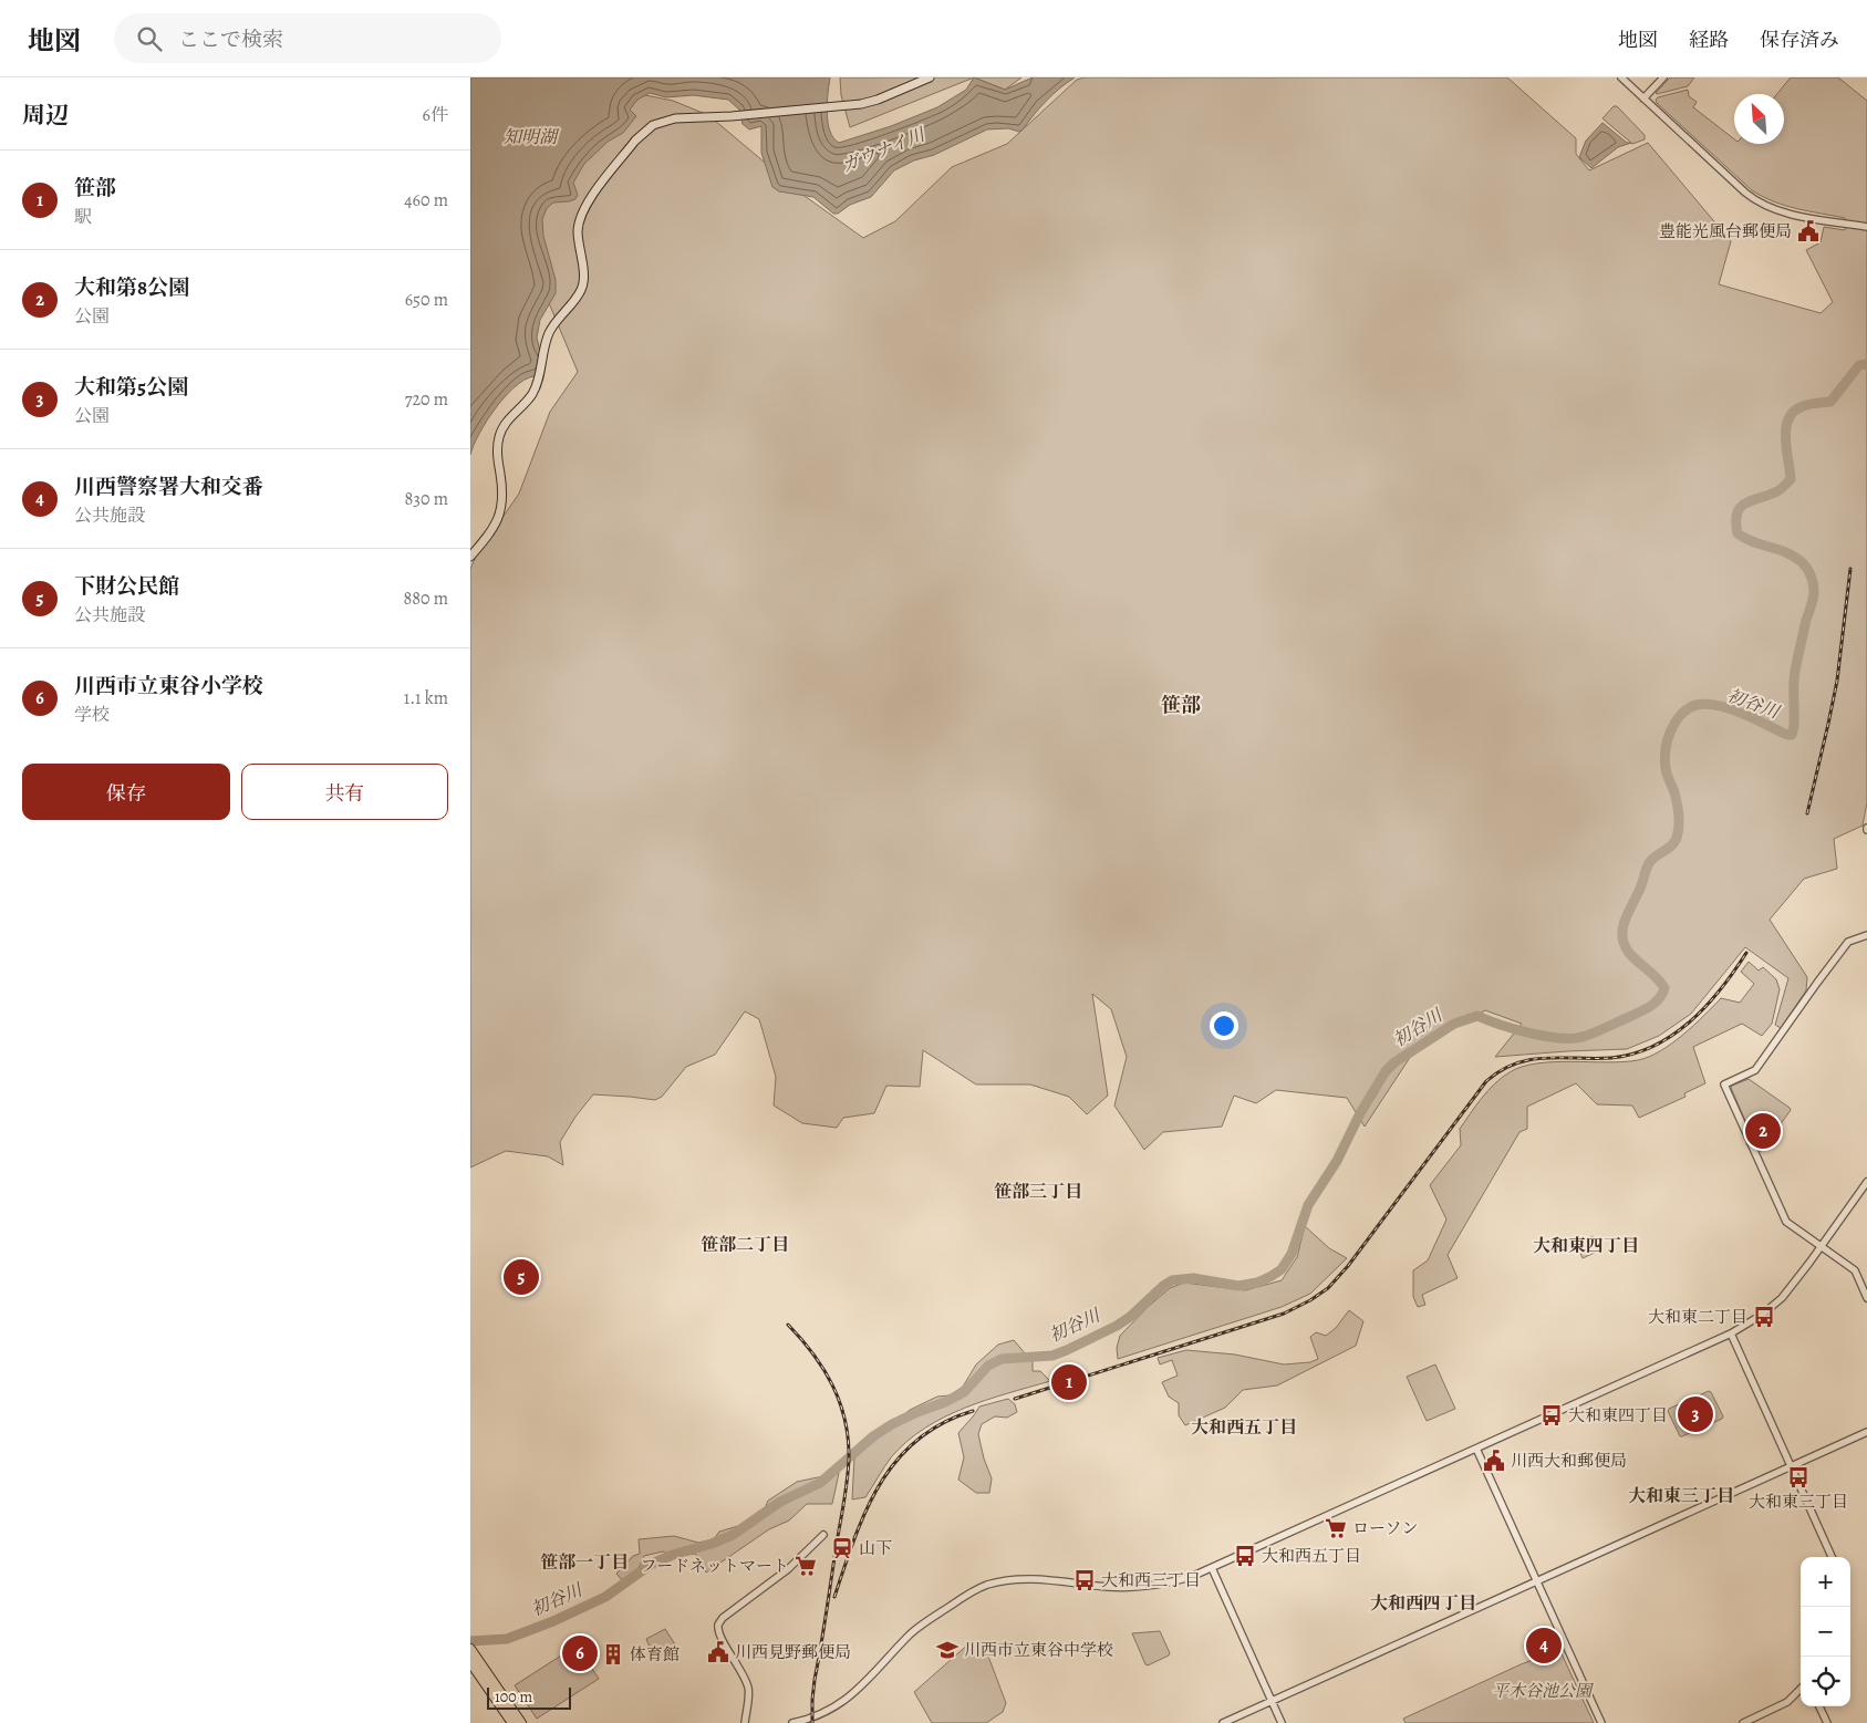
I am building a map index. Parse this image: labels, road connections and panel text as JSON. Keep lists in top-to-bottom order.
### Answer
{
  "districts": [
    "笹部",
    "笹部三丁目",
    "笹部二丁目",
    "大和東四丁目",
    "大和西五丁目",
    "大和東三丁目",
    "笹部一丁目",
    "大和西四丁目"
  ],
  "water": ["知明湖", "ガウナイ川", "初谷川"],
  "parks": ["平木谷池公園"],
  "places": {
    "public building": ["豊能光風台郵便局", "川西大和郵便局", "川西見野郵便局"],
    "bus stop": [
      "大和東二丁目",
      "大和東四丁目",
      "大和東三丁目",
      "大和西五丁目",
      "大和西三丁目"
    ],
    "supermarket": ["ローソン", "フードネットマート"],
    "station": ["山下"],
    "school or university": ["川西市立東谷中学校"],
    "building": ["体育館"]
  },
  "scale_bar": "100 m",
  "north": "top left",
  "page": {
    "header": "地図",
    "search": "ここで検索",
    "nav": ["地図", "経路", "保存済み"],
    "heading": ["周辺", "6件"],
    "list": [
      {
        "mark": "1",
        "name": "笹部",
        "note": "駅",
        "value": "460 m"
      },
      {
        "mark": "2",
        "name": "大和第8公園",
        "note": "公園",
        "value": "650 m"
      },
      {
        "mark": "3",
        "name": "大和第5公園",
        "note": "公園",
        "value": "720 m"
      },
      {
        "mark": "4",
        "name": "川西警察署大和交番",
        "note": "公共施設",
        "value": "830 m"
      },
      {
        "mark": "5",
        "name": "下財公民館",
        "note": "公共施設",
        "value": "880 m"
      },
      {
        "mark": "6",
        "name": "川西市立東谷小学校",
        "note": "学校",
        "value": "1.1 km"
      }
    ],
    "buttons": ["保存", "共有"],
    "pins": [
      "2",
      "5",
      "1",
      "3",
      "4",
      "6"
    ],
    "map_buttons": ["+", "−"],
    "scale": "100 m"
  }
}
